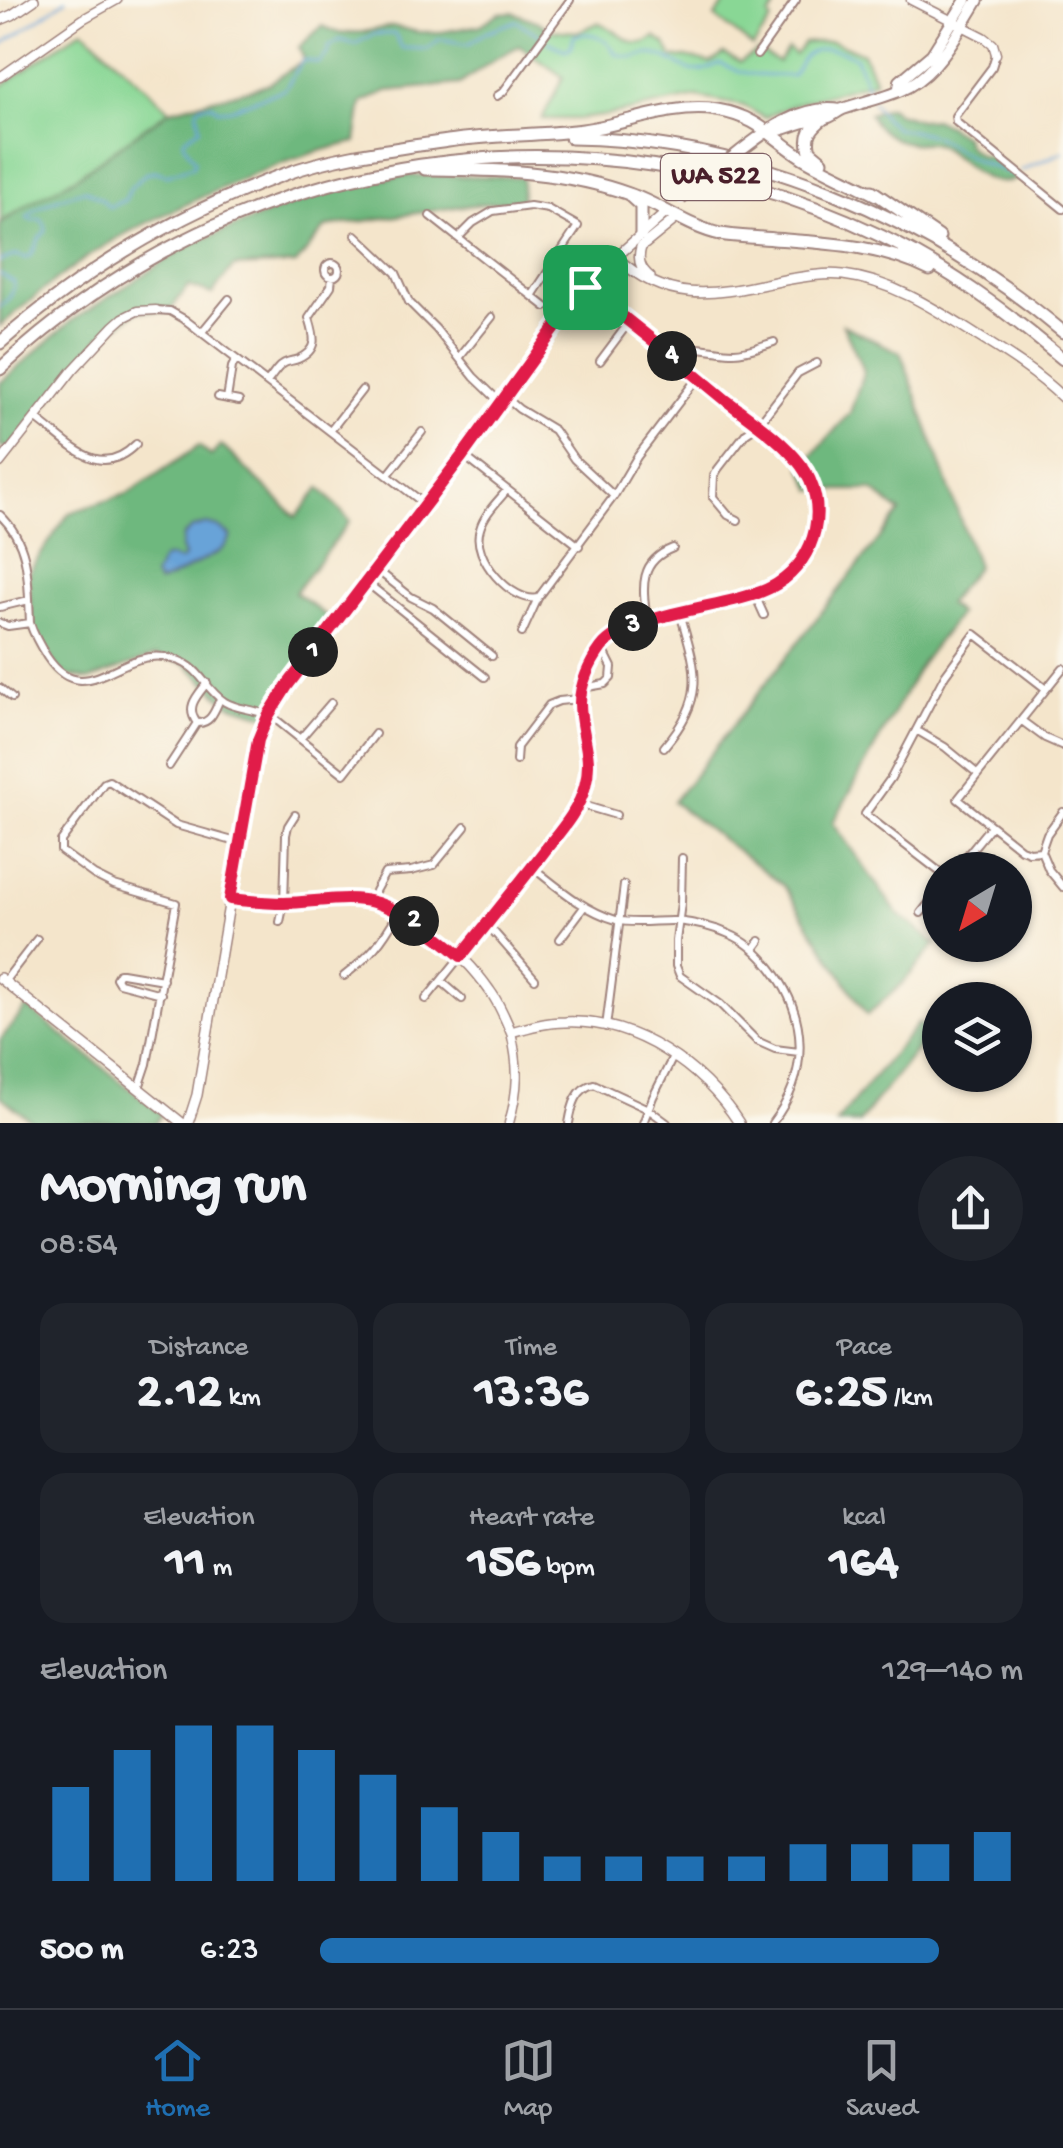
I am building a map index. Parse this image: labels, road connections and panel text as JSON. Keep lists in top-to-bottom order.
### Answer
{
  "streets": {
    "highway": ["WA 522"]
  },
  "north": "bottom left",
  "page": {
    "pins": [
      "4",
      "3",
      "1",
      "2"
    ],
    "heading": ["Morning run", "08:54"],
    "stats": [
      ["Distance", "2.12 km"],
      ["Time", "13:36"],
      ["Pace", "6:25 /km"],
      ["Elevation", "11 m"],
      ["Heart rate", "156 bpm"],
      ["kcal", "164"]
    ],
    "chart": ["Elevation", "129–140 m"],
    "list": [
      {
        "name": "500 m",
        "note": "6:23"
      }
    ],
    "tabs": ["Home", "Map", "Saved"]
  }
}
